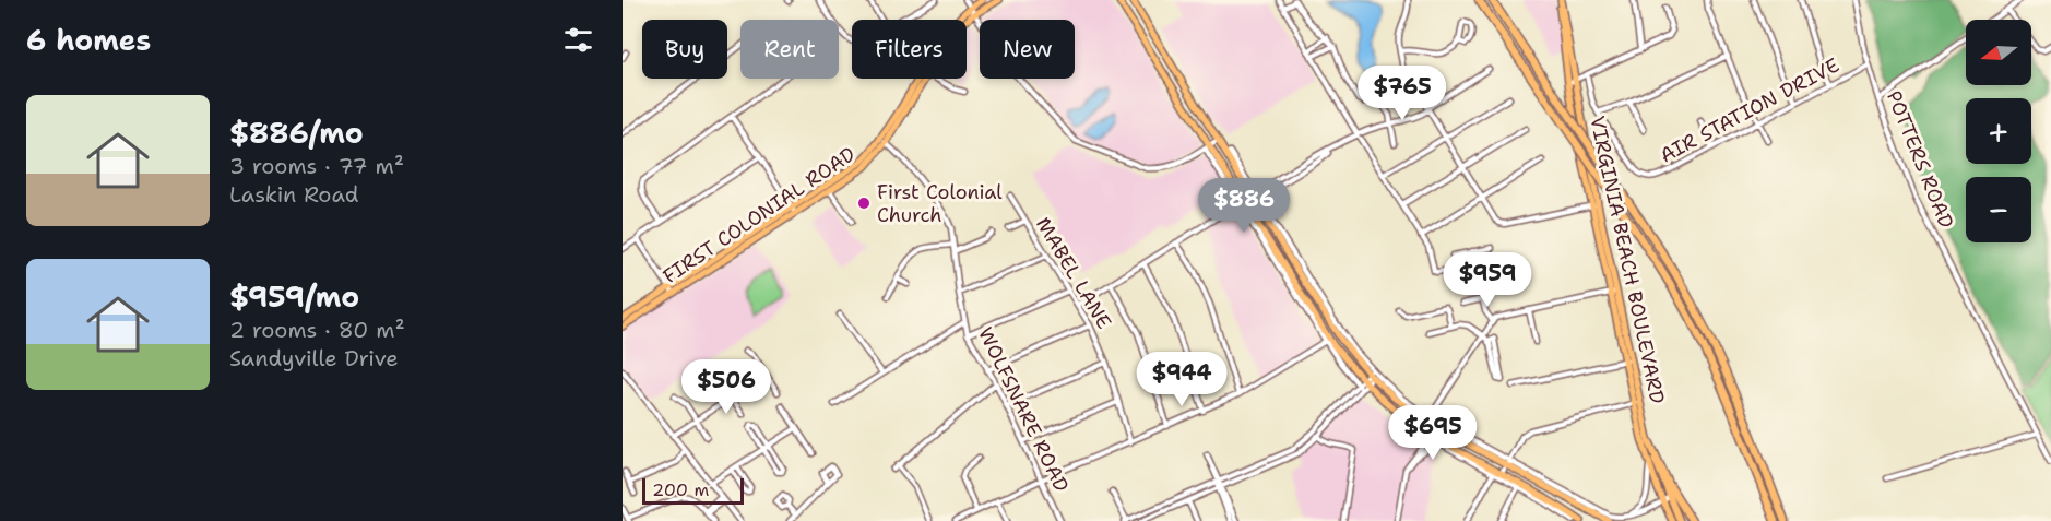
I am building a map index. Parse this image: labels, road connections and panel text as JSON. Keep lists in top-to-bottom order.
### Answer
{
  "streets": {
    "main road": ["FIRST COLONIAL ROAD", "VIRGINIA BEACH BOULEVARD"],
    "street": [
      "AIR STATION DRIVE",
      "POTTERS ROAD",
      "MABEL LANE",
      "WOLFSNARE ROAD"
    ]
  },
  "crossings": [
    ["AIR STATION DRIVE", "POTTERS ROAD"],
    ["FIRST COLONIAL ROAD", "WOLFSNARE ROAD"]
  ],
  "places": ["First Colonial Church"],
  "scale_bar": "200 m",
  "north": "left",
  "page": {
    "heading": "6 homes",
    "map_buttons": ["+", "−"],
    "chip": [
      "Buy",
      "Rent",
      "Filters",
      "New"
    ],
    "price": [
      "$765",
      "$886",
      "$959",
      "$944",
      "$506",
      "$695"
    ],
    "list": [
      {
        "name": "$886/mo",
        "note": "3 rooms · 77 m² · Laskin Road"
      },
      {
        "name": "$959/mo",
        "note": "2 rooms · 80 m² · Sandyville Drive"
      }
    ],
    "scale": "200 m"
  }
}
